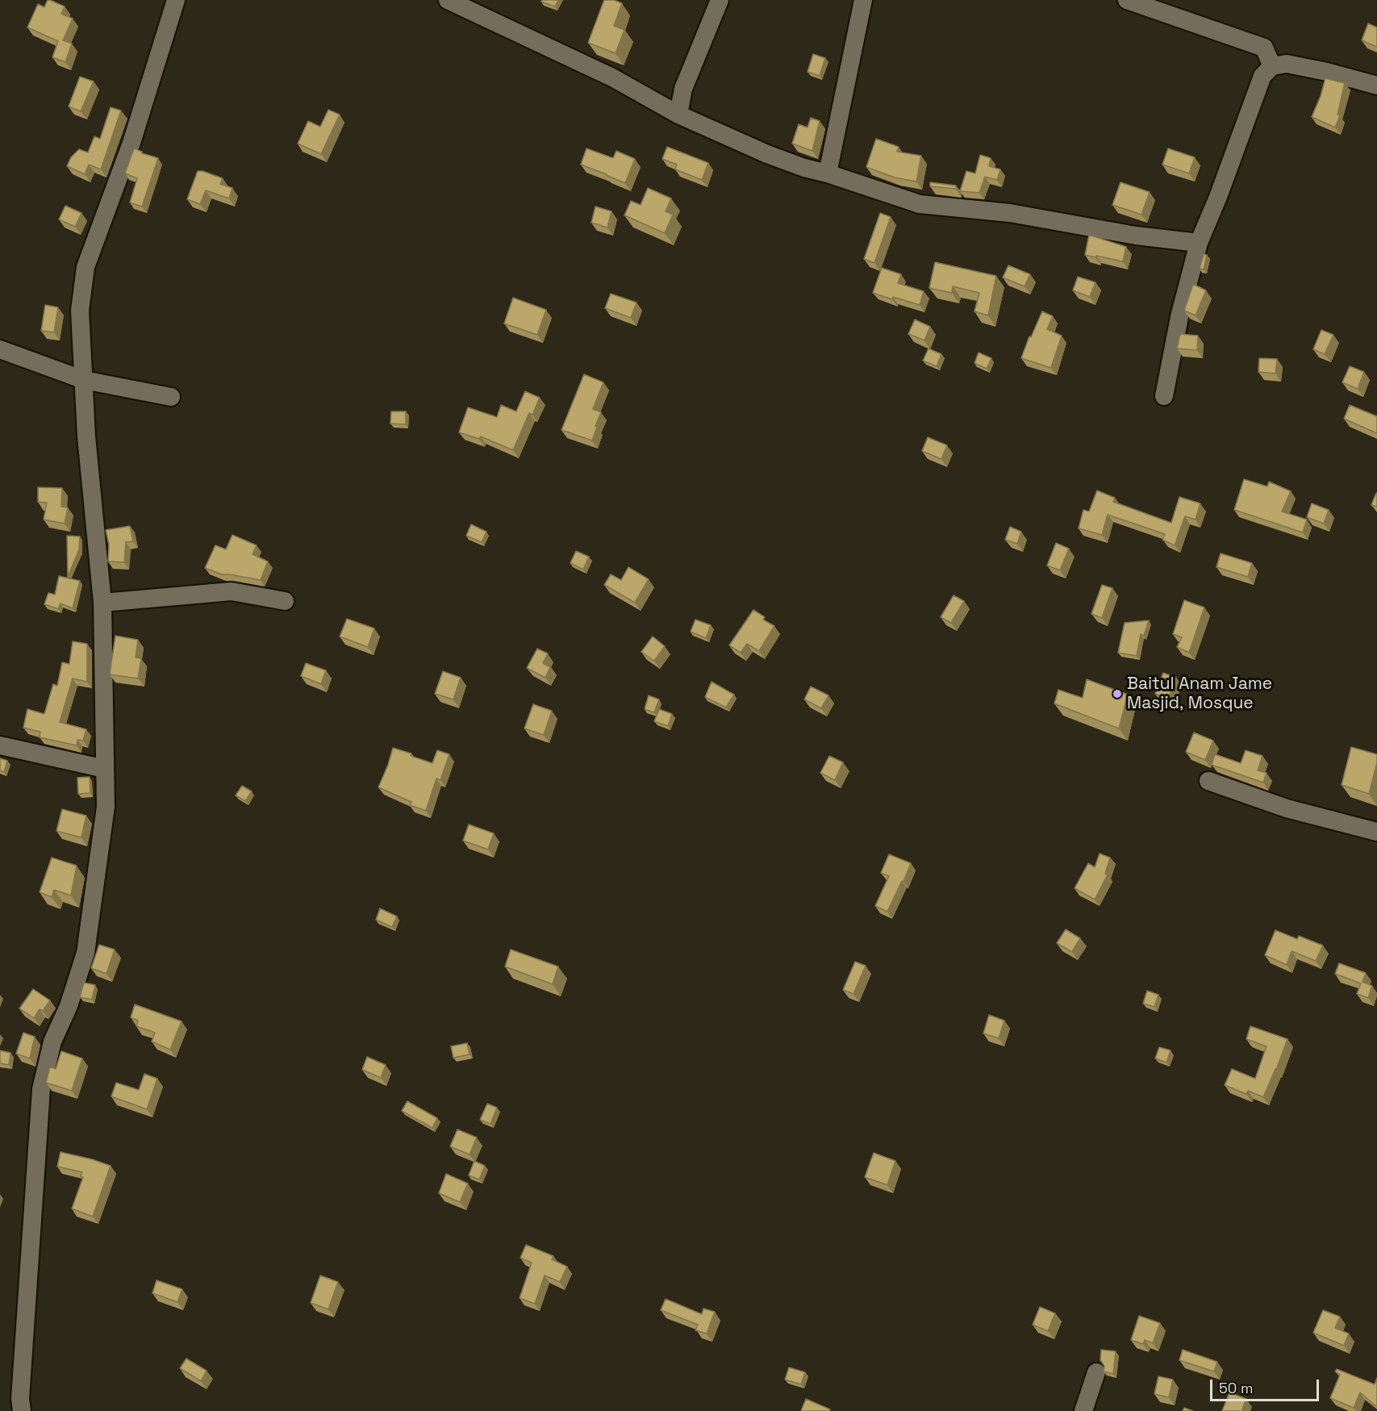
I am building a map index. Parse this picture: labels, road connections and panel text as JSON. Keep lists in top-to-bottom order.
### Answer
{
  "places": ["Baitul Anam Jame Masjid, Mosque"],
  "scale_bar": "50 m"
}
